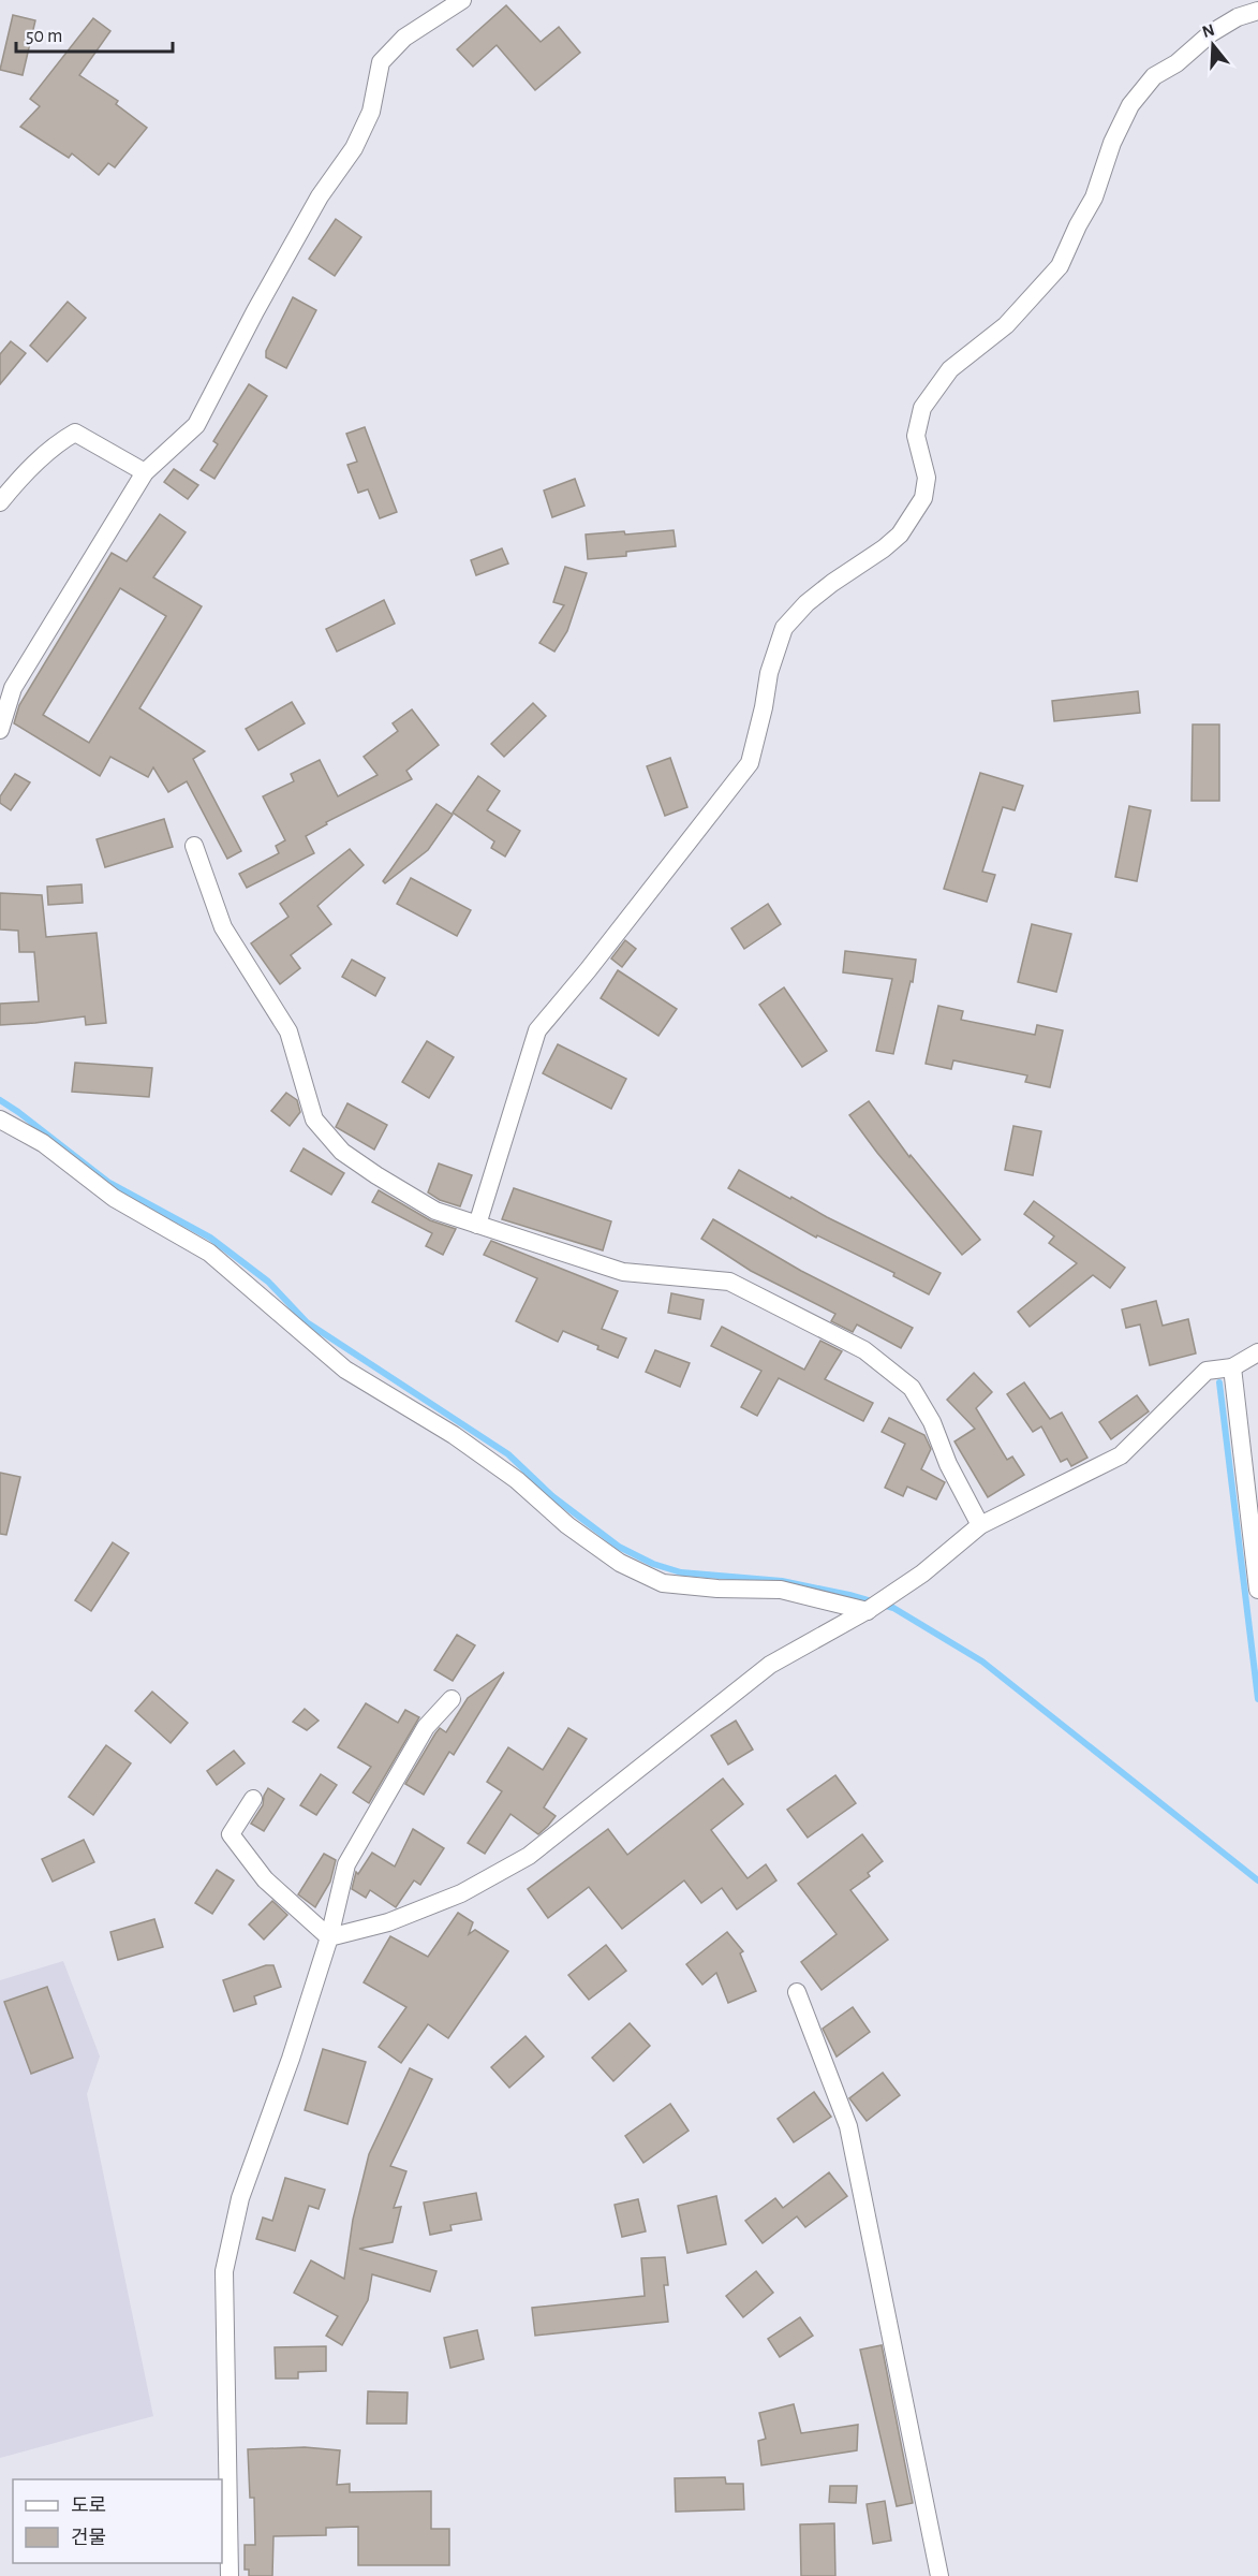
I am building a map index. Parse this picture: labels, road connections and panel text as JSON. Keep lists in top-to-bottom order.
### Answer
{
  "legend": ["도로", "건물"],
  "scale_bar": "50 m",
  "north": "top"
}
